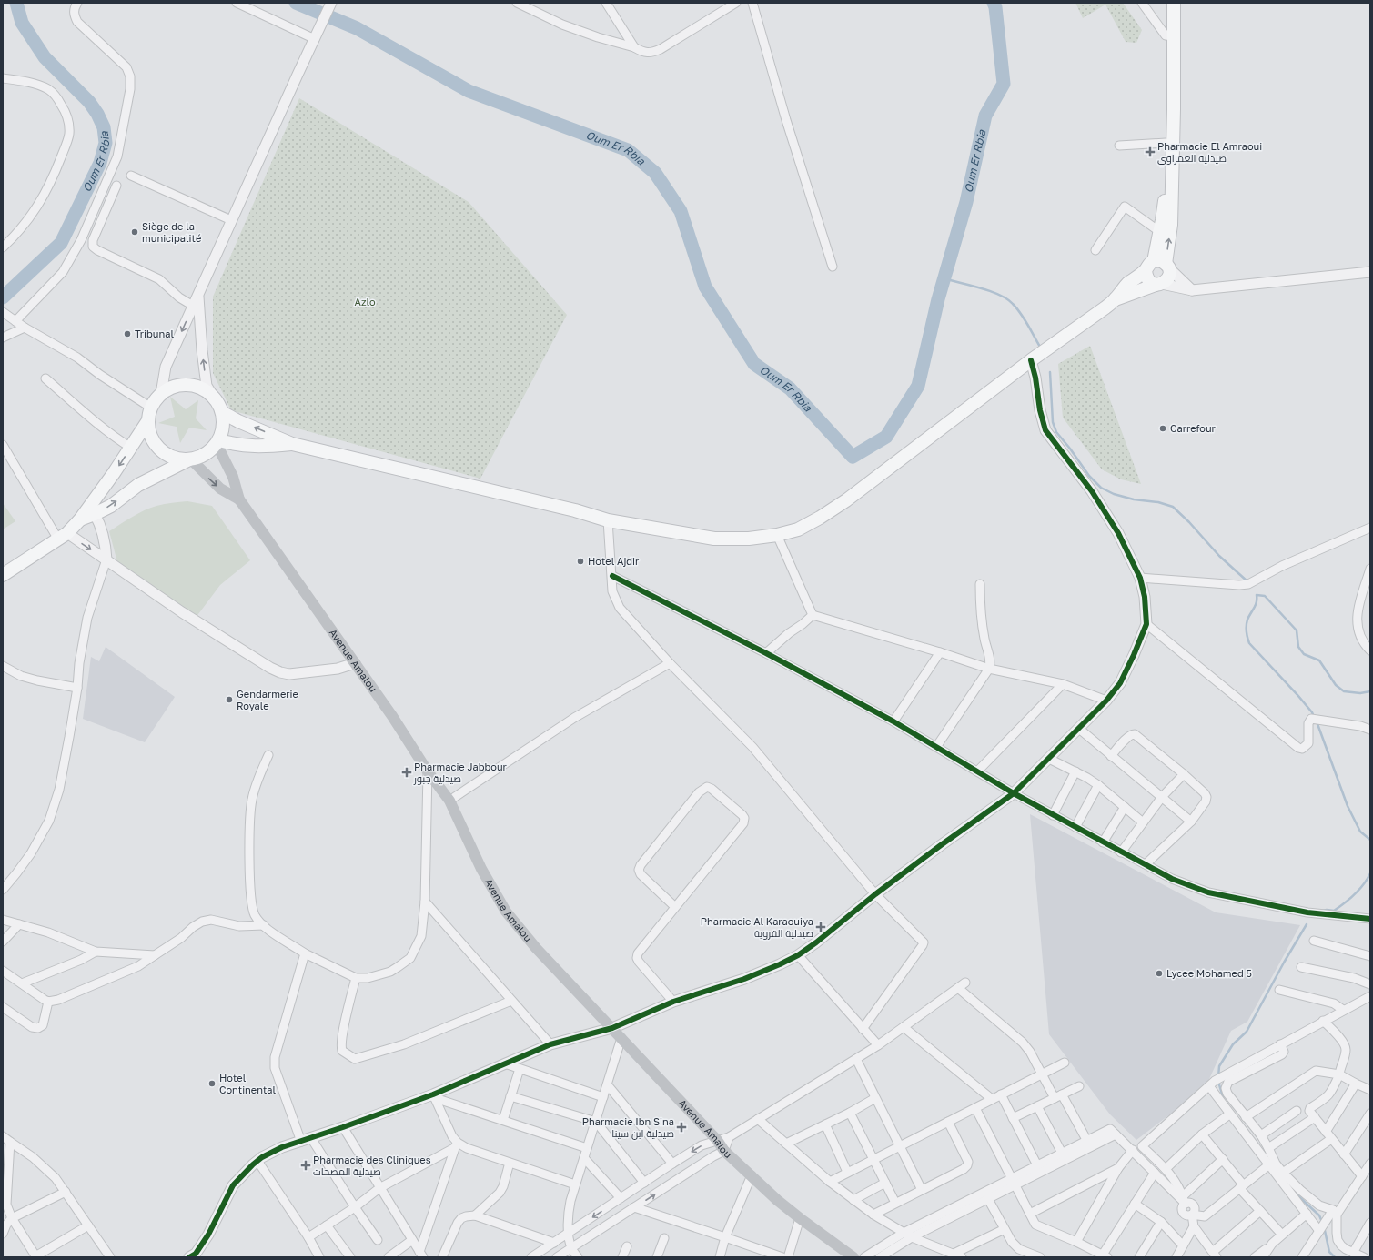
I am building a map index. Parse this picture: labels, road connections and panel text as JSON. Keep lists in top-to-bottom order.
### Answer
{
  "streets": {
    "main road": ["Avenue Amalou"]
  },
  "water": ["Oum Er Rbia"],
  "parks": ["Azlo"],
  "places": {
    "health": [
      "Pharmacie El Amraoui صيدلية العمراوي",
      "Pharmacie Jabbour صيدلية جبور",
      "Pharmacie Al Karaouiya صيدلية القروية",
      "Pharmacie Ibn Sina صيدلية ابن سينا",
      "Pharmacie des Cliniques صيدلية المصحات"
    ],
    "other": [
      "Siège de la municipalité",
      "Tribunal",
      "Carrefour",
      "Hotel Ajdir",
      "Gendarmerie Royale",
      "Lycee Mohamed 5",
      "Hotel Continental"
    ]
  }
}
